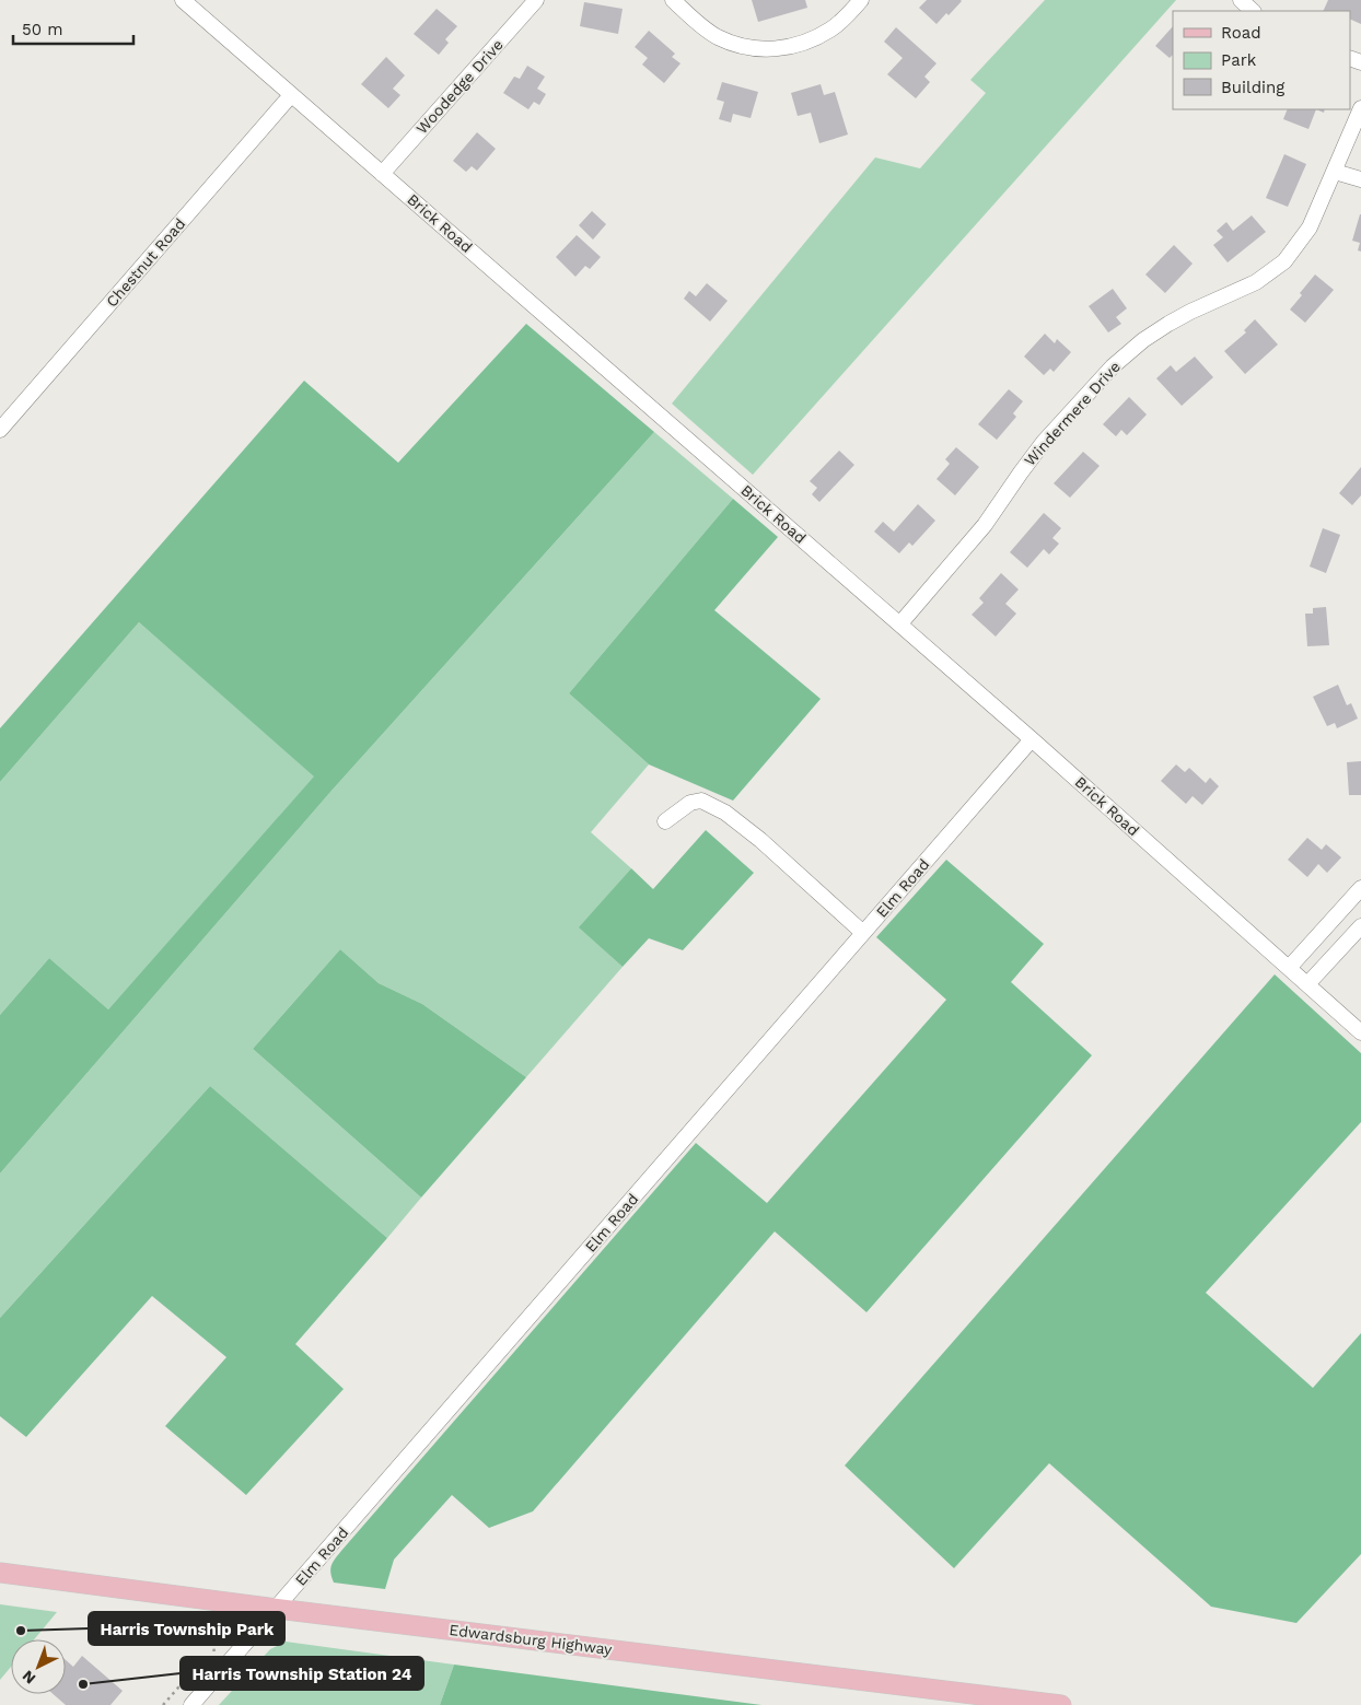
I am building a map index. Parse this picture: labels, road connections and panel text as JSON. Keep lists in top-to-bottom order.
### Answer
{
  "streets": {
    "main road": ["Edwardsburg Highway"],
    "street": [
      "Woodedge Drive",
      "Brick Road",
      "Chestnut Road",
      "Windermere Drive",
      "Elm Road"
    ]
  },
  "crossings": [
    ["Woodedge Drive", "Brick Road"],
    ["Brick Road", "Chestnut Road"],
    ["Brick Road", "Windermere Drive"],
    ["Brick Road", "Elm Road"],
    ["Elm Road", "Edwardsburg Highway"]
  ],
  "places": ["Harris Township Park", "Harris Township Station 24"],
  "legend": ["Road", "Park", "Building"],
  "scale_bar": "50 m",
  "north": "bottom left"
}
